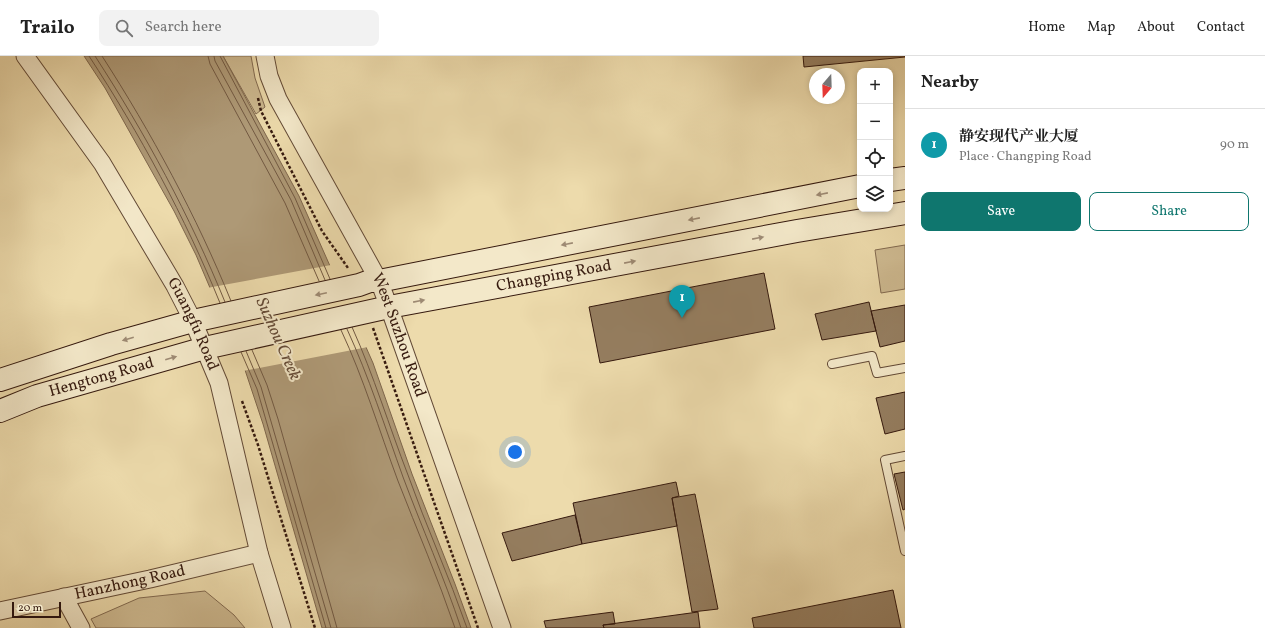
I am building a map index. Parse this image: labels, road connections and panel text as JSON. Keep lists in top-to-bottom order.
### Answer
{
  "streets": {
    "main road": ["Changping Road", "Hengtong Road"],
    "street": ["Guangfu Road", "West Suzhou Road", "Hanzhong Road"]
  },
  "crossings": [
    ["Changping Road", "Guangfu Road"],
    ["Changping Road", "West Suzhou Road"],
    ["Changping Road", "Hengtong Road"],
    ["Guangfu Road", "Hengtong Road"],
    ["Guangfu Road", "Hanzhong Road"]
  ],
  "water": ["Suzhou Creek"],
  "scale_bar": "20 m",
  "north": "bottom",
  "page": {
    "header": "Trailo",
    "search": "Search here",
    "nav": [
      "Home",
      "Map",
      "About",
      "Contact"
    ],
    "heading": "Nearby",
    "map_buttons": ["+", "−"],
    "list": [
      {
        "mark": "1",
        "name": "静安现代产业大厦",
        "note": "Place · Changping Road",
        "value": "90 m"
      }
    ],
    "buttons": ["Save", "Share"],
    "pins": "1",
    "scale": "20 m"
  }
}
